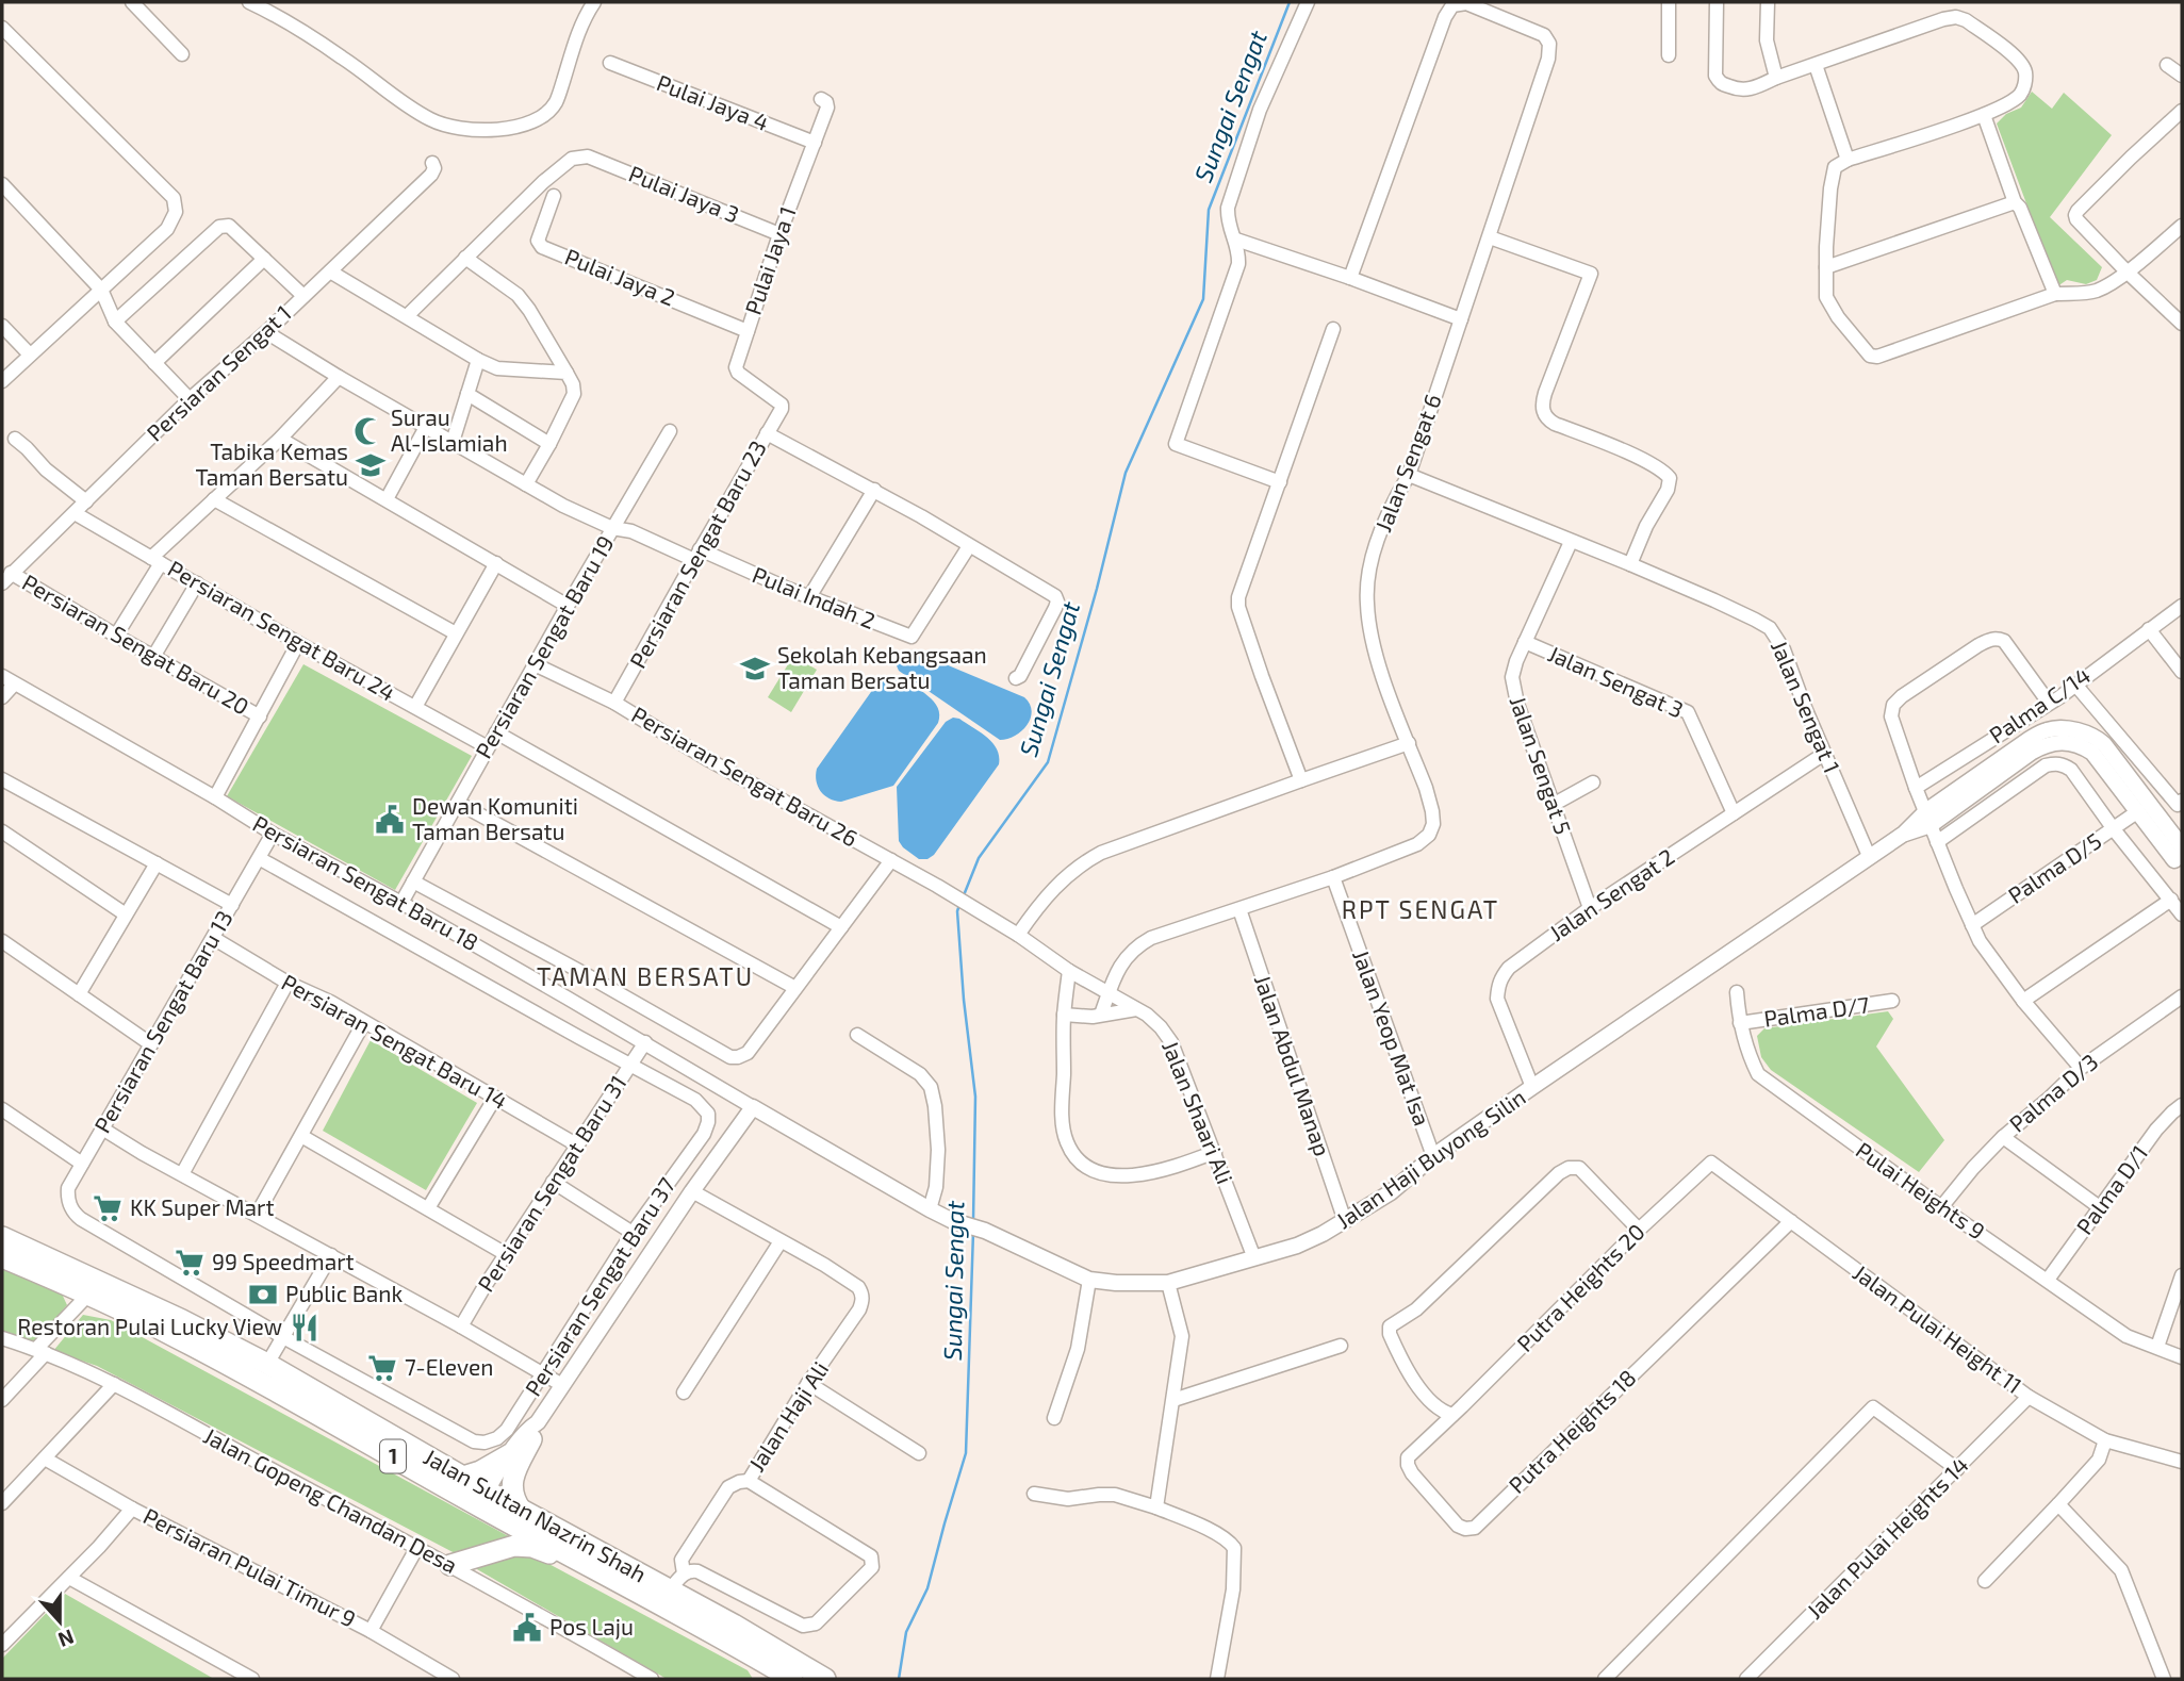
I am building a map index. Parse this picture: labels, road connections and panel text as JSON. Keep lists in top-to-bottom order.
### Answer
{
  "streets": {
    "highway": ["1", "Jalan Sultan Nazrin Shah"],
    "street": [
      "Pulai Jaya 4",
      "Pulai Jaya 3",
      "Pulai Jaya 1",
      "Pulai Jaya 2",
      "Persiaran Sengat 1",
      "Jalan Sengat 6",
      "Persiaran Sengat Baru 23",
      "Pulai Indah 2",
      "Persiaran Sengat Baru 24",
      "Persiaran Sengat Baru 20",
      "Persiaran Sengat Baru 19",
      "Jalan Sengat 3",
      "Palma C/14",
      "Jalan Sengat 1",
      "Jalan Sengat 5",
      "Persiaran Sengat Baru 26",
      "Palma D/5",
      "Persiaran Sengat Baru 18",
      "Jalan Sengat 2",
      "Palma D/7",
      "Persiaran Sengat Baru 13",
      "Jalan Yeop Mat Isa",
      "Persiaran Sengat Baru 14",
      "Jalan Abdul Manap",
      "Palma D/3",
      "Jalan Shaari Ali",
      "Jalan Haji Buyong Silin",
      "Persiaran Sengat Baru 31",
      "Palma D/1",
      "Pulai Heights 9",
      "Persiaran Sengat Baru 37",
      "Putra Heights 20",
      "Jalan Pulai Height 11",
      "Jalan Haji Ali",
      "Putra Heights 18",
      "Jalan Gopeng Chandan Desa",
      "Jalan Pulai Heights 14",
      "Persiaran Pulai Timur 9"
    ]
  },
  "crossings": [
    ["Pulai Jaya 4", "Pulai Jaya 1"],
    ["Pulai Jaya 3", "Pulai Jaya 1"],
    ["Pulai Jaya 1", "Pulai Jaya 2"],
    ["Pulai Jaya 1", "Persiaran Sengat Baru 23"],
    ["Persiaran Sengat 1", "Pulai Indah 2"],
    ["Persiaran Sengat 1", "Persiaran Sengat Baru 24"],
    ["Persiaran Sengat 1", "Persiaran Sengat Baru 20"],
    ["Jalan Sengat 6", "Jalan Sengat 1"],
    ["Jalan Sengat 6", "Jalan Yeop Mat Isa"],
    ["Persiaran Sengat Baru 23", "Pulai Indah 2"],
    ["Persiaran Sengat Baru 23", "Persiaran Sengat Baru 26"],
    ["Pulai Indah 2", "Persiaran Sengat Baru 19"],
    ["Persiaran Sengat Baru 24", "Persiaran Sengat Baru 19"],
    ["Persiaran Sengat Baru 19", "Persiaran Sengat Baru 26"],
    ["Persiaran Sengat Baru 19", "Persiaran Sengat Baru 18"],
    ["Jalan Sengat 3", "Jalan Sengat 5"],
    ["Jalan Sengat 3", "Jalan Sengat 2"],
    ["Jalan Sengat 1", "Jalan Sengat 5"],
    ["Jalan Sengat 1", "Jalan Sengat 2"],
    ["Jalan Sengat 1", "Jalan Haji Buyong Silin"],
    ["Jalan Sengat 5", "Jalan Sengat 2"],
    ["Persiaran Sengat Baru 26", "Jalan Shaari Ali"],
    ["Persiaran Sengat Baru 18", "Persiaran Sengat Baru 13"],
    ["Persiaran Sengat Baru 18", "Jalan Haji Buyong Silin"],
    ["Persiaran Sengat Baru 18", "Persiaran Sengat Baru 31"],
    ["Jalan Sengat 2", "Jalan Haji Buyong Silin"],
    ["Palma D/7", "Pulai Heights 9"],
    ["Persiaran Sengat Baru 13", "Persiaran Sengat Baru 14"],
    ["Persiaran Sengat Baru 13", "Persiaran Sengat Baru 37"],
    ["Jalan Yeop Mat Isa", "Jalan Haji Buyong Silin"],
    ["Persiaran Sengat Baru 14", "Persiaran Sengat Baru 31"],
    ["Jalan Abdul Manap", "Jalan Haji Buyong Silin"],
    ["Palma D/3", "Pulai Heights 9"],
    ["Jalan Shaari Ali", "Jalan Haji Buyong Silin"],
    ["Persiaran Sengat Baru 31", "Persiaran Sengat Baru 37"],
    ["Palma D/1", "Pulai Heights 9"],
    ["Putra Heights 20", "Jalan Pulai Height 11"],
    ["Putra Heights 20", "Putra Heights 18"],
    ["Jalan Pulai Height 11", "Putra Heights 18"],
    ["Jalan Pulai Height 11", "Jalan Pulai Heights 14"]
  ],
  "districts": ["RPT SENGAT", "TAMAN BERSATU"],
  "water": ["Sungai Sengat"],
  "places": {
    "mosque": ["Surau Al-Islamiah"],
    "school or university": ["Tabika Kemas Taman Bersatu", "Sekolah Kebangsaan Taman Bersatu"],
    "public building": ["Dewan Komuniti Taman Bersatu", "Pos Laju"],
    "supermarket": ["KK Super Mart", "99 Speedmart", "7-Eleven"],
    "bank": ["Public Bank"],
    "restaurant": ["Restoran Pulai Lucky View"]
  },
  "north": "bottom"
}
